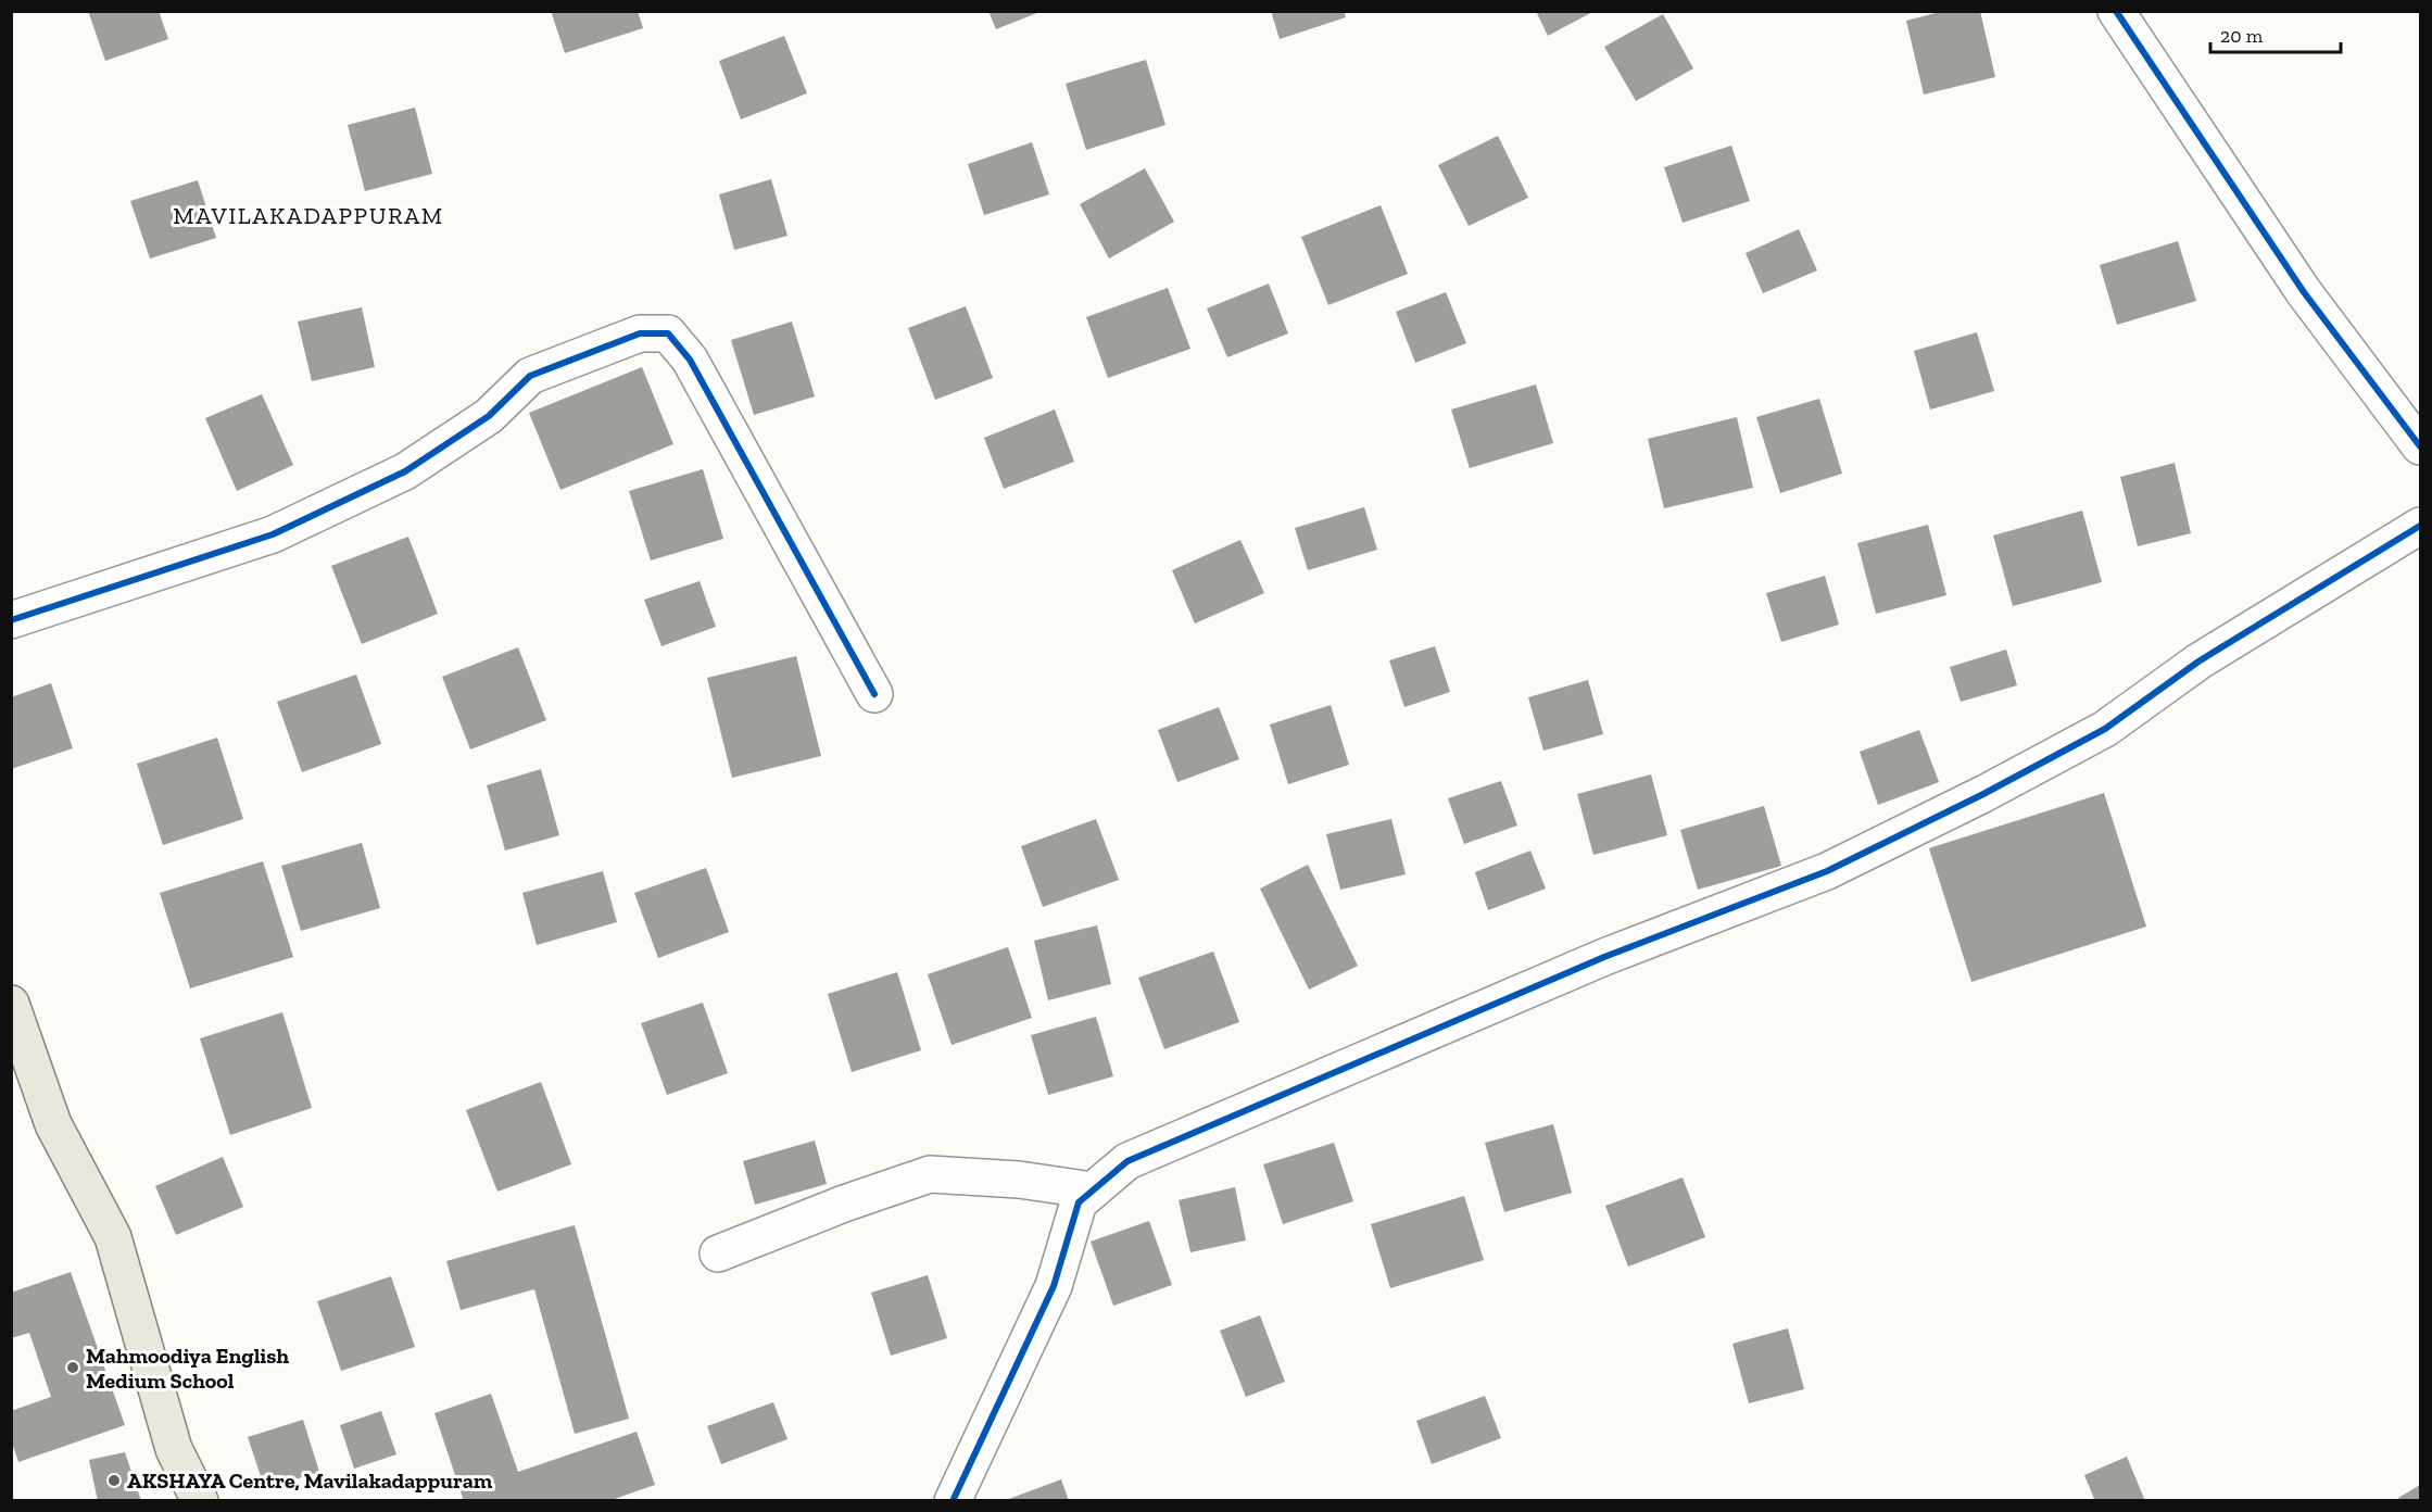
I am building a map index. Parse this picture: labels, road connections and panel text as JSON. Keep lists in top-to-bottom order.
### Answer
{
  "districts": ["MAVILAKADAPPURAM"],
  "places": ["Mahmoodiya English Medium School", "AKSHAYA Centre, Mavilakadappuram"],
  "scale_bar": "20 m"
}
